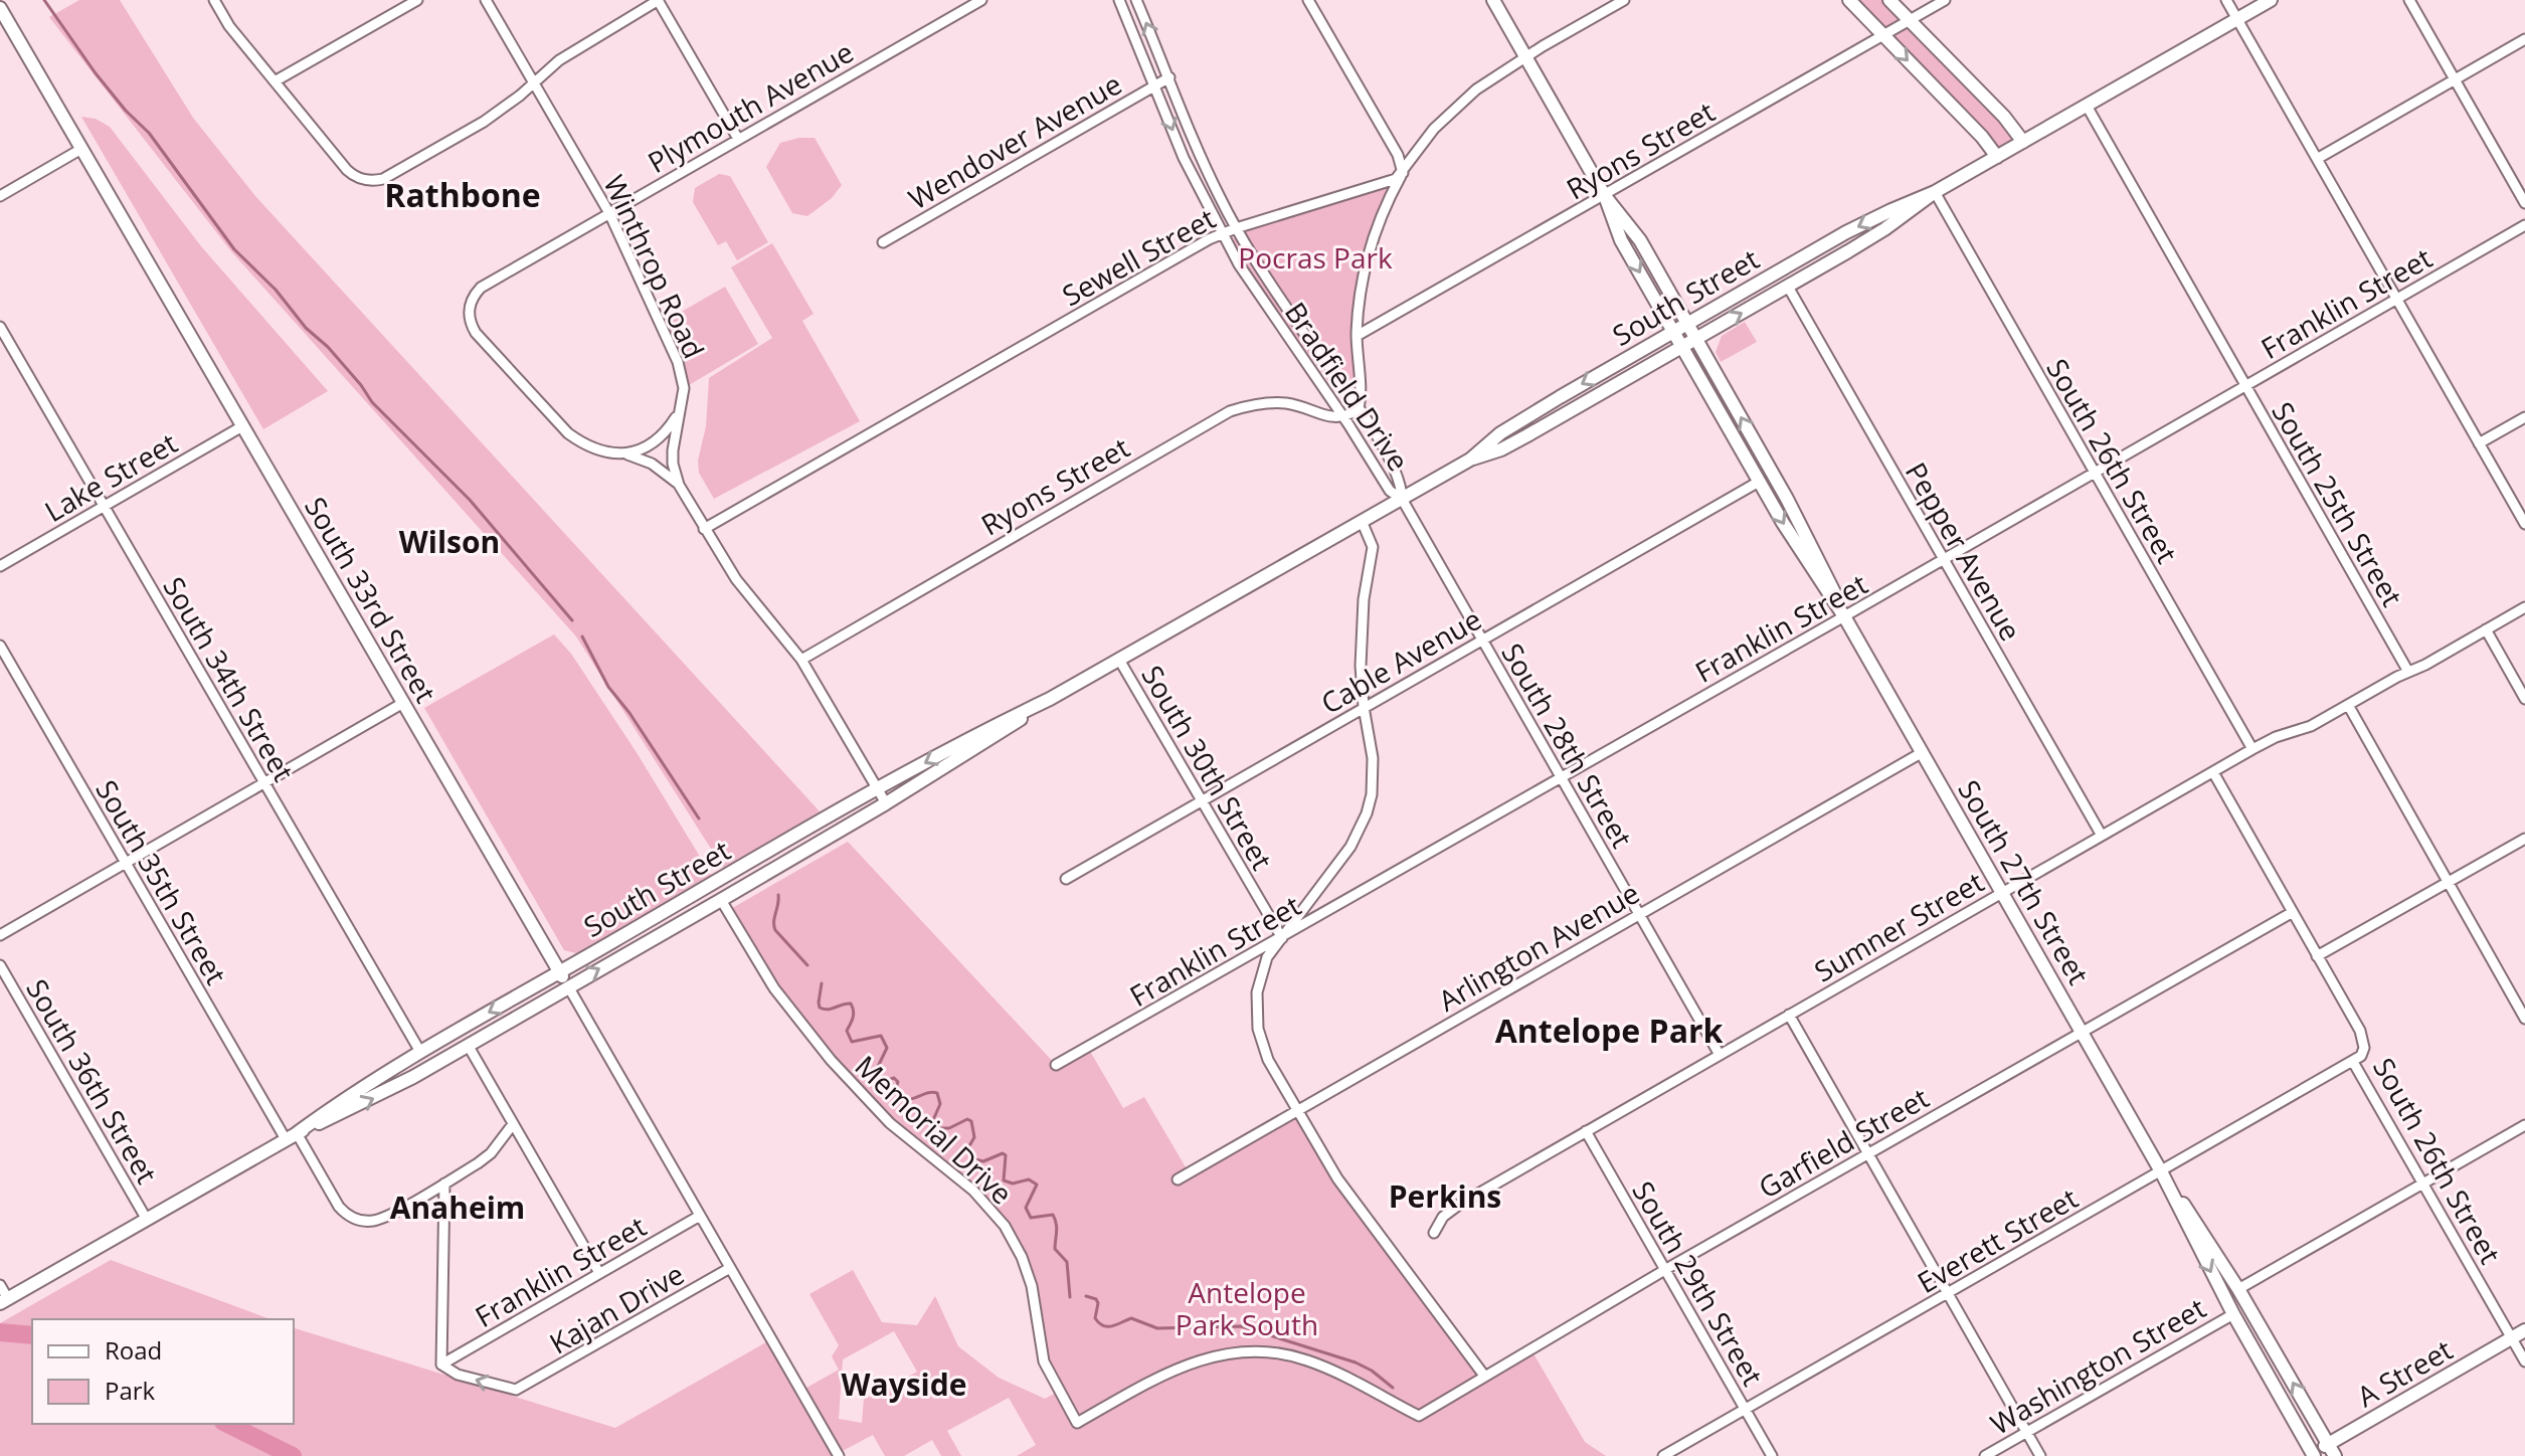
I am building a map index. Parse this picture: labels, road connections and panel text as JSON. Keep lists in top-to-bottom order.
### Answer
{
  "streets": {
    "main road": [
      "South Street",
      "South 33rd Street",
      "South 27th Street",
      "A Street"
    ],
    "street": [
      "Plymouth Avenue",
      "Wendover Avenue",
      "Ryons Street",
      "Sewell Street",
      "Winthrop Road",
      "Franklin Street",
      "Bradfield Drive",
      "South 26th Street",
      "Lake Street",
      "South 25th Street",
      "Pepper Avenue",
      "Cable Avenue",
      "South 34th Street",
      "South 28th Street",
      "South 30th Street",
      "South 35th Street",
      "Sumner Street",
      "Arlington Avenue",
      "South 36th Street",
      "Memorial Drive",
      "Garfield Street",
      "Everett Street",
      "South 29th Street",
      "Kajan Drive",
      "Washington Street"
    ]
  },
  "crossings": [
    ["Plymouth Avenue", "Winthrop Road"],
    ["Wendover Avenue", "Bradfield Drive"],
    ["Ryons Street", "Winthrop Road"],
    ["Ryons Street", "Bradfield Drive"],
    ["Ryons Street", "South 27th Street"],
    ["Sewell Street", "Winthrop Road"],
    ["Sewell Street", "Bradfield Drive"],
    ["Winthrop Road", "South Street"],
    ["South Street", "Bradfield Drive"],
    ["South Street", "South 26th Street"],
    ["South Street", "South 25th Street"],
    ["South Street", "Pepper Avenue"],
    ["South Street", "South 33rd Street"],
    ["South Street", "South 34th Street"],
    ["South Street", "South 28th Street"],
    ["South Street", "South 30th Street"],
    ["South Street", "South 35th Street"],
    ["South Street", "South 27th Street"],
    ["South Street", "South 36th Street"],
    ["South Street", "Memorial Drive"],
    ["Franklin Street", "South 26th Street"],
    ["Franklin Street", "South 25th Street"],
    ["Franklin Street", "Pepper Avenue"],
    ["Franklin Street", "South 33rd Street"],
    ["Franklin Street", "South 28th Street"],
    ["Franklin Street", "South 30th Street"],
    ["Franklin Street", "South 27th Street"],
    ["Franklin Street", "Kajan Drive"],
    ["Bradfield Drive", "South 28th Street"],
    ["South 26th Street", "Sumner Street"],
    ["South 26th Street", "Garfield Street"],
    ["South 26th Street", "Everett Street"],
    ["South 26th Street", "Washington Street"],
    ["South 26th Street", "A Street"],
    ["Lake Street", "South 33rd Street"],
    ["Lake Street", "South 34th Street"],
    ["South 25th Street", "Sumner Street"],
    ["Pepper Avenue", "Sumner Street"],
    ["South 33rd Street", "Kajan Drive"],
    ["Cable Avenue", "South 28th Street"],
    ["Cable Avenue", "South 30th Street"],
    ["Cable Avenue", "South 27th Street"],
    ["South 28th Street", "Sumner Street"],
    ["South 28th Street", "Arlington Avenue"],
    ["South 27th Street", "Sumner Street"],
    ["South 27th Street", "Arlington Avenue"],
    ["South 27th Street", "Garfield Street"],
    ["South 27th Street", "Everett Street"],
    ["South 27th Street", "Washington Street"],
    ["South 27th Street", "A Street"],
    ["Sumner Street", "South 29th Street"],
    ["Memorial Drive", "Garfield Street"],
    ["Garfield Street", "South 29th Street"],
    ["Everett Street", "South 29th Street"]
  ],
  "one_way": ["Kajan Drive"],
  "districts": [
    "Rathbone",
    "Wilson",
    "Antelope Park",
    "Perkins",
    "Anaheim",
    "Wayside"
  ],
  "parks": ["Pocras Park", "Antelope Park South"],
  "legend": ["Road", "Park"]
}
